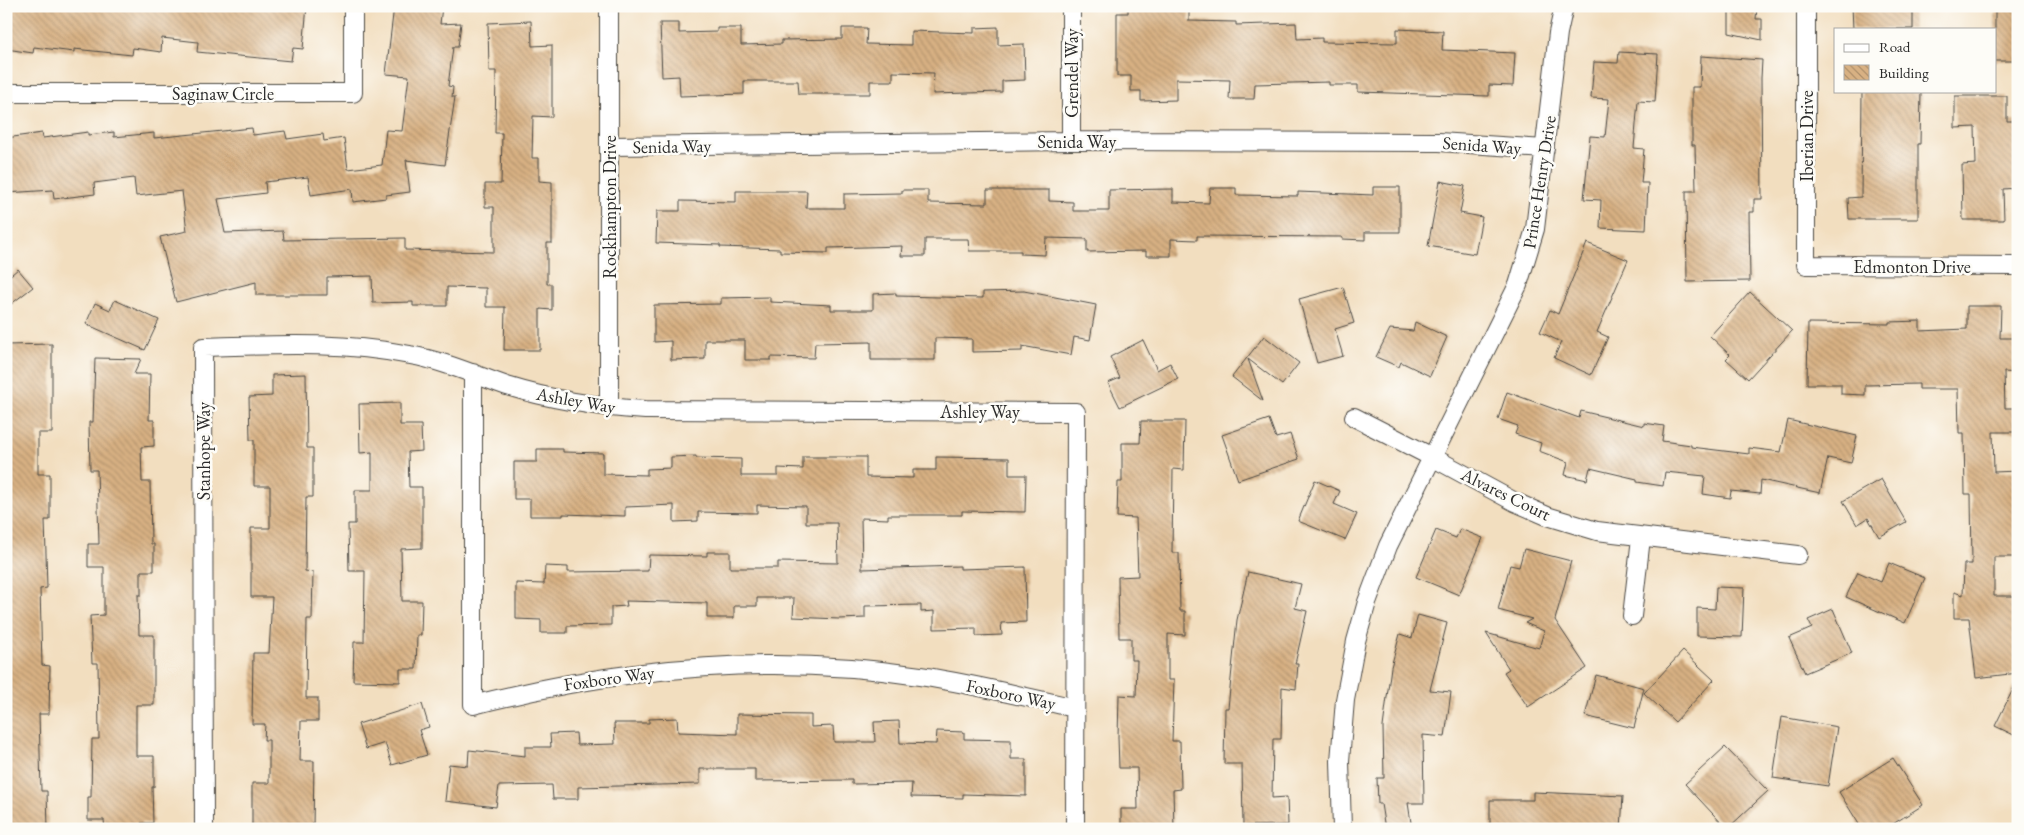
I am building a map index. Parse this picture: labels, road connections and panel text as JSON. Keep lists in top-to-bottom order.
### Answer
{
  "streets": {
    "street": [
      "Grendel Way",
      "Saginaw Circle",
      "Iberian Drive",
      "Senida Way",
      "Prince Henry Drive",
      "Rockhampton Drive",
      "Edmonton Drive",
      "Ashley Way",
      "Stanhope Way",
      "Alvares Court",
      "Foxboro Way"
    ]
  },
  "crossings": [
    ["Grendel Way", "Senida Way"],
    ["Iberian Drive", "Edmonton Drive"],
    ["Senida Way", "Prince Henry Drive"],
    ["Senida Way", "Rockhampton Drive"],
    ["Prince Henry Drive", "Alvares Court"],
    ["Rockhampton Drive", "Ashley Way"],
    ["Ashley Way", "Stanhope Way"],
    ["Ashley Way", "Foxboro Way"],
    ["Stanhope Way", "Foxboro Way"]
  ],
  "legend": ["Road", "Building"]
}
